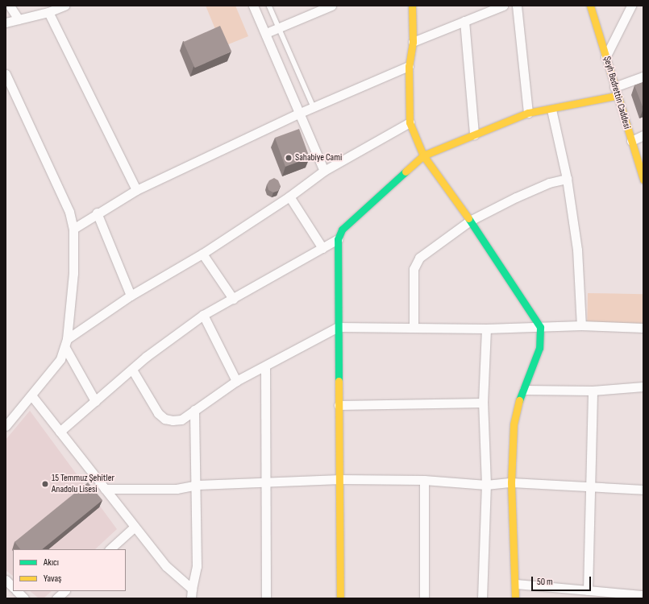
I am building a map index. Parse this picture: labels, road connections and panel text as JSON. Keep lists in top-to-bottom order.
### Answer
{
  "streets": {
    "street": ["Şeyh Bedrettin Caddesi"]
  },
  "places": ["Sahabiye Cami", "15 Temmuz Şehitler Anadolu Lisesi"],
  "legend": ["Akıcı", "Yavaş"],
  "scale_bar": "50 m"
}
